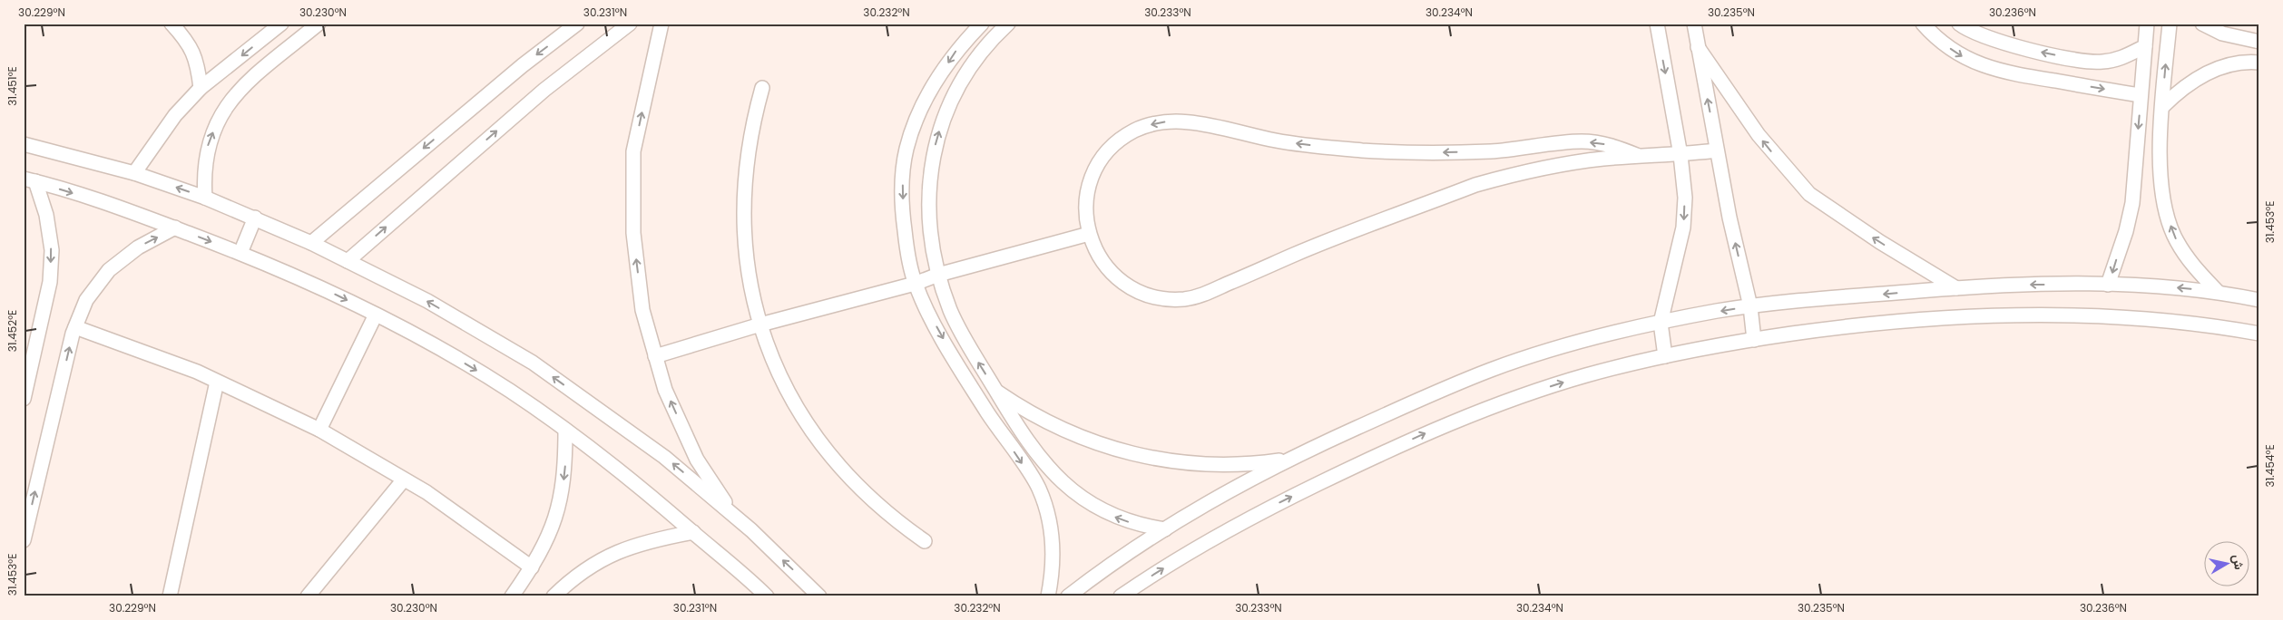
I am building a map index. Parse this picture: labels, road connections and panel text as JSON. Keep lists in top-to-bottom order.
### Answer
{
  "north": "right",
  "coordinates": [
    "30.229°N",
    "30.230°N",
    "30.231°N",
    "30.232°N",
    "30.233°N",
    "30.234°N",
    "30.235°N",
    "30.236°N",
    "31.451°E",
    "31.453°E",
    "31.452°E",
    "31.454°E"
  ]
}
